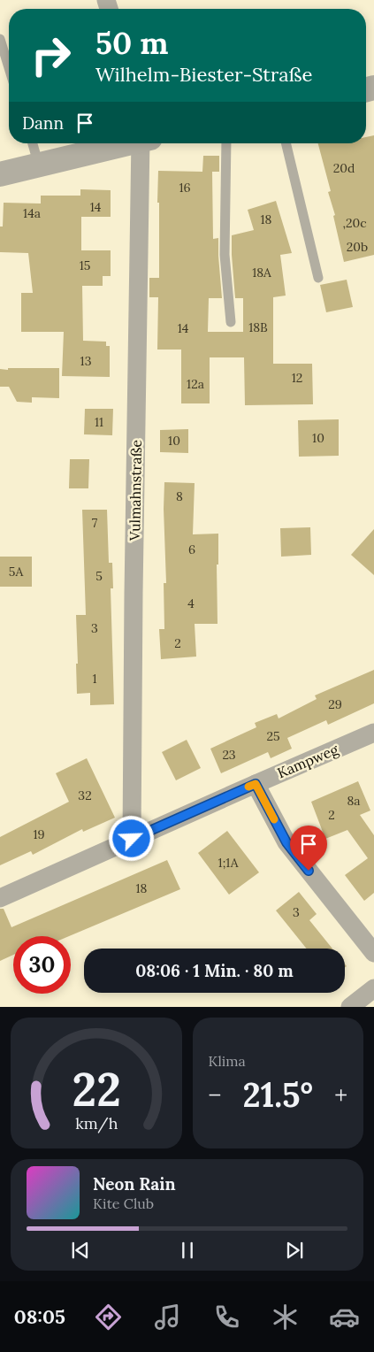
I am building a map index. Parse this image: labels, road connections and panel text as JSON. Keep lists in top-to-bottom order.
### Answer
{
  "streets": {
    "street": ["Vulmahnstraße", "Kampweg"]
  },
  "crossings": [
    ["Vulmahnstraße", "Kampweg"]
  ],
  "house_numbers": [
    "20d",
    "16",
    "14",
    "14a",
    "18",
    ",20c",
    "20b",
    "15",
    "18A",
    "18B",
    "14",
    "13",
    "12",
    "12a",
    "11",
    "10",
    "10",
    "8",
    "7",
    "6",
    "5A",
    "5",
    "4",
    "3",
    "2",
    "1",
    "29",
    "25",
    "23",
    "32",
    "8a",
    "2",
    "19",
    "1;1A",
    "18",
    "3"
  ],
  "page": {
    "turn": ["50 m", "Wilhelm-Biester-Straße"],
    "then": "Dann",
    "limit": "30",
    "trip": "08:06 · 1 Min. · 80 m",
    "tile": "Klima",
    "heat": ["−", "21.5°", "+"],
    "song": ["Neon Rain", "Kite Club"],
    "tabs": "08:05",
    "gauge": ["22", "km/h"]
  }
}
